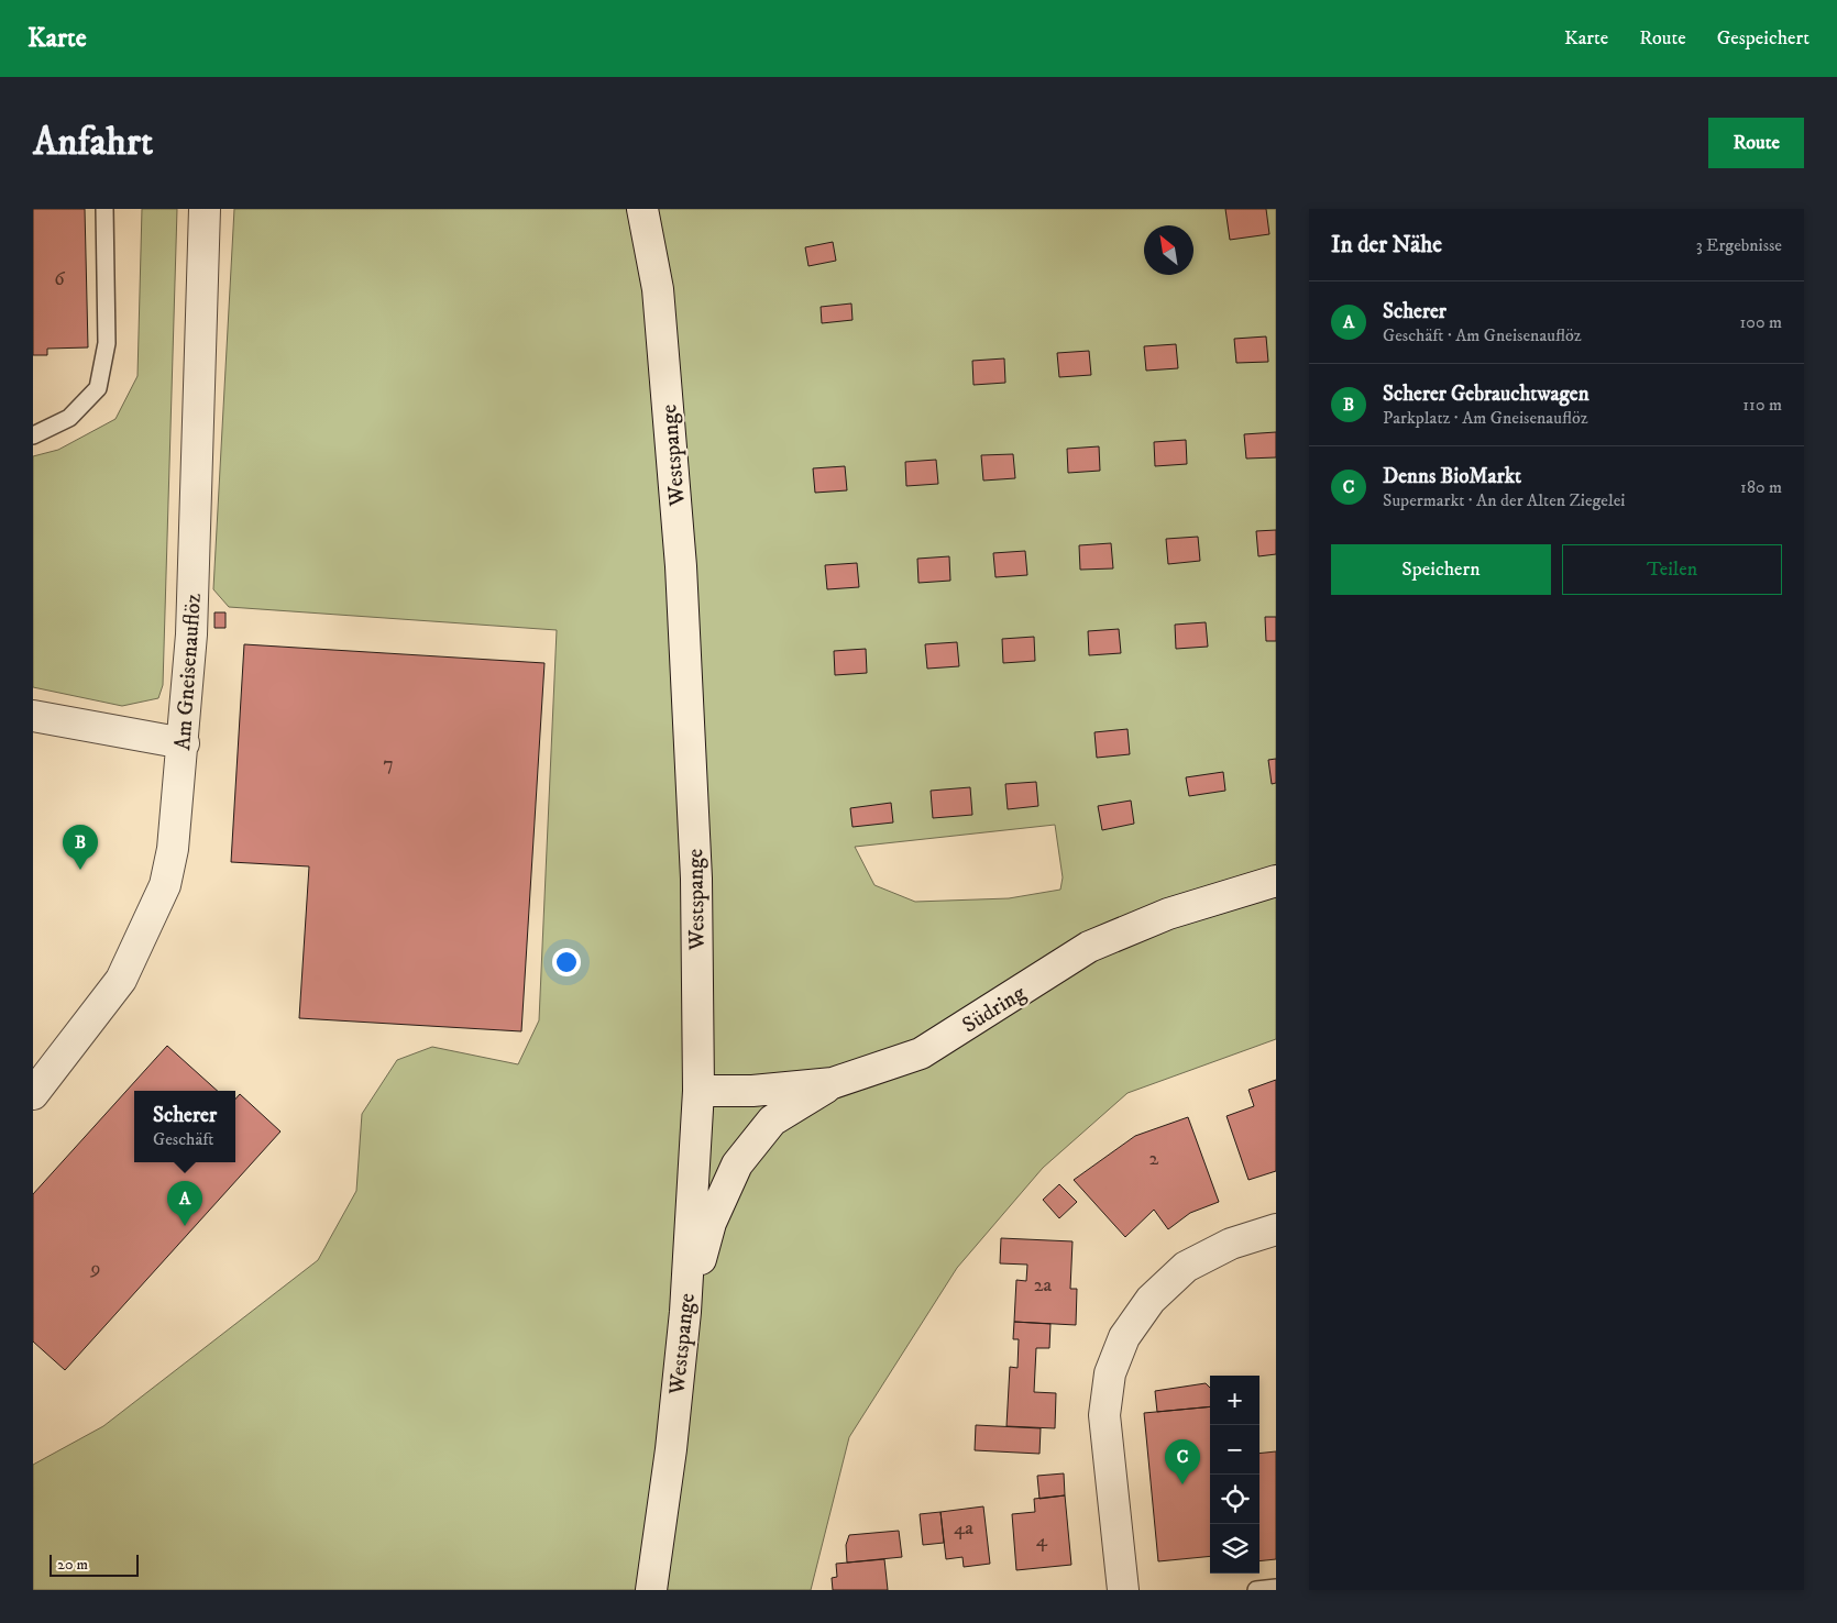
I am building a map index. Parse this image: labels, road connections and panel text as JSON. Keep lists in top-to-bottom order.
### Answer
{
  "streets": {
    "street": ["Westspange", "Am Gneisenauflöz", "Südring"]
  },
  "crossings": [
    ["Westspange", "Südring"]
  ],
  "house_numbers": [
    "6",
    "7",
    "2",
    "9",
    "2a",
    "4a",
    "4"
  ],
  "scale_bar": "20 m",
  "north": "top left",
  "page": {
    "header": "Karte",
    "nav": ["Karte", "Route", "Gespeichert"],
    "buttons": [
      "Route",
      ["Speichern", "Teilen"]
    ],
    "title": "Anfahrt",
    "heading": ["In der Nähe", "3 Ergebnisse"],
    "list": [
      {
        "mark": "A",
        "name": "Scherer",
        "note": "Geschäft · Am Gneisenauflöz",
        "value": "100 m"
      },
      {
        "mark": "B",
        "name": "Scherer Gebrauchtwagen",
        "note": "Parkplatz · Am Gneisenauflöz",
        "value": "110 m"
      },
      {
        "mark": "C",
        "name": "Denns BioMarkt",
        "note": "Supermarkt · An der Alten Ziegelei",
        "value": "180 m"
      }
    ],
    "pins": ["B", "A", "C"],
    "popup": ["Scherer", "Geschäft"],
    "map_buttons": ["+", "−"],
    "scale": "20 m"
  }
}
